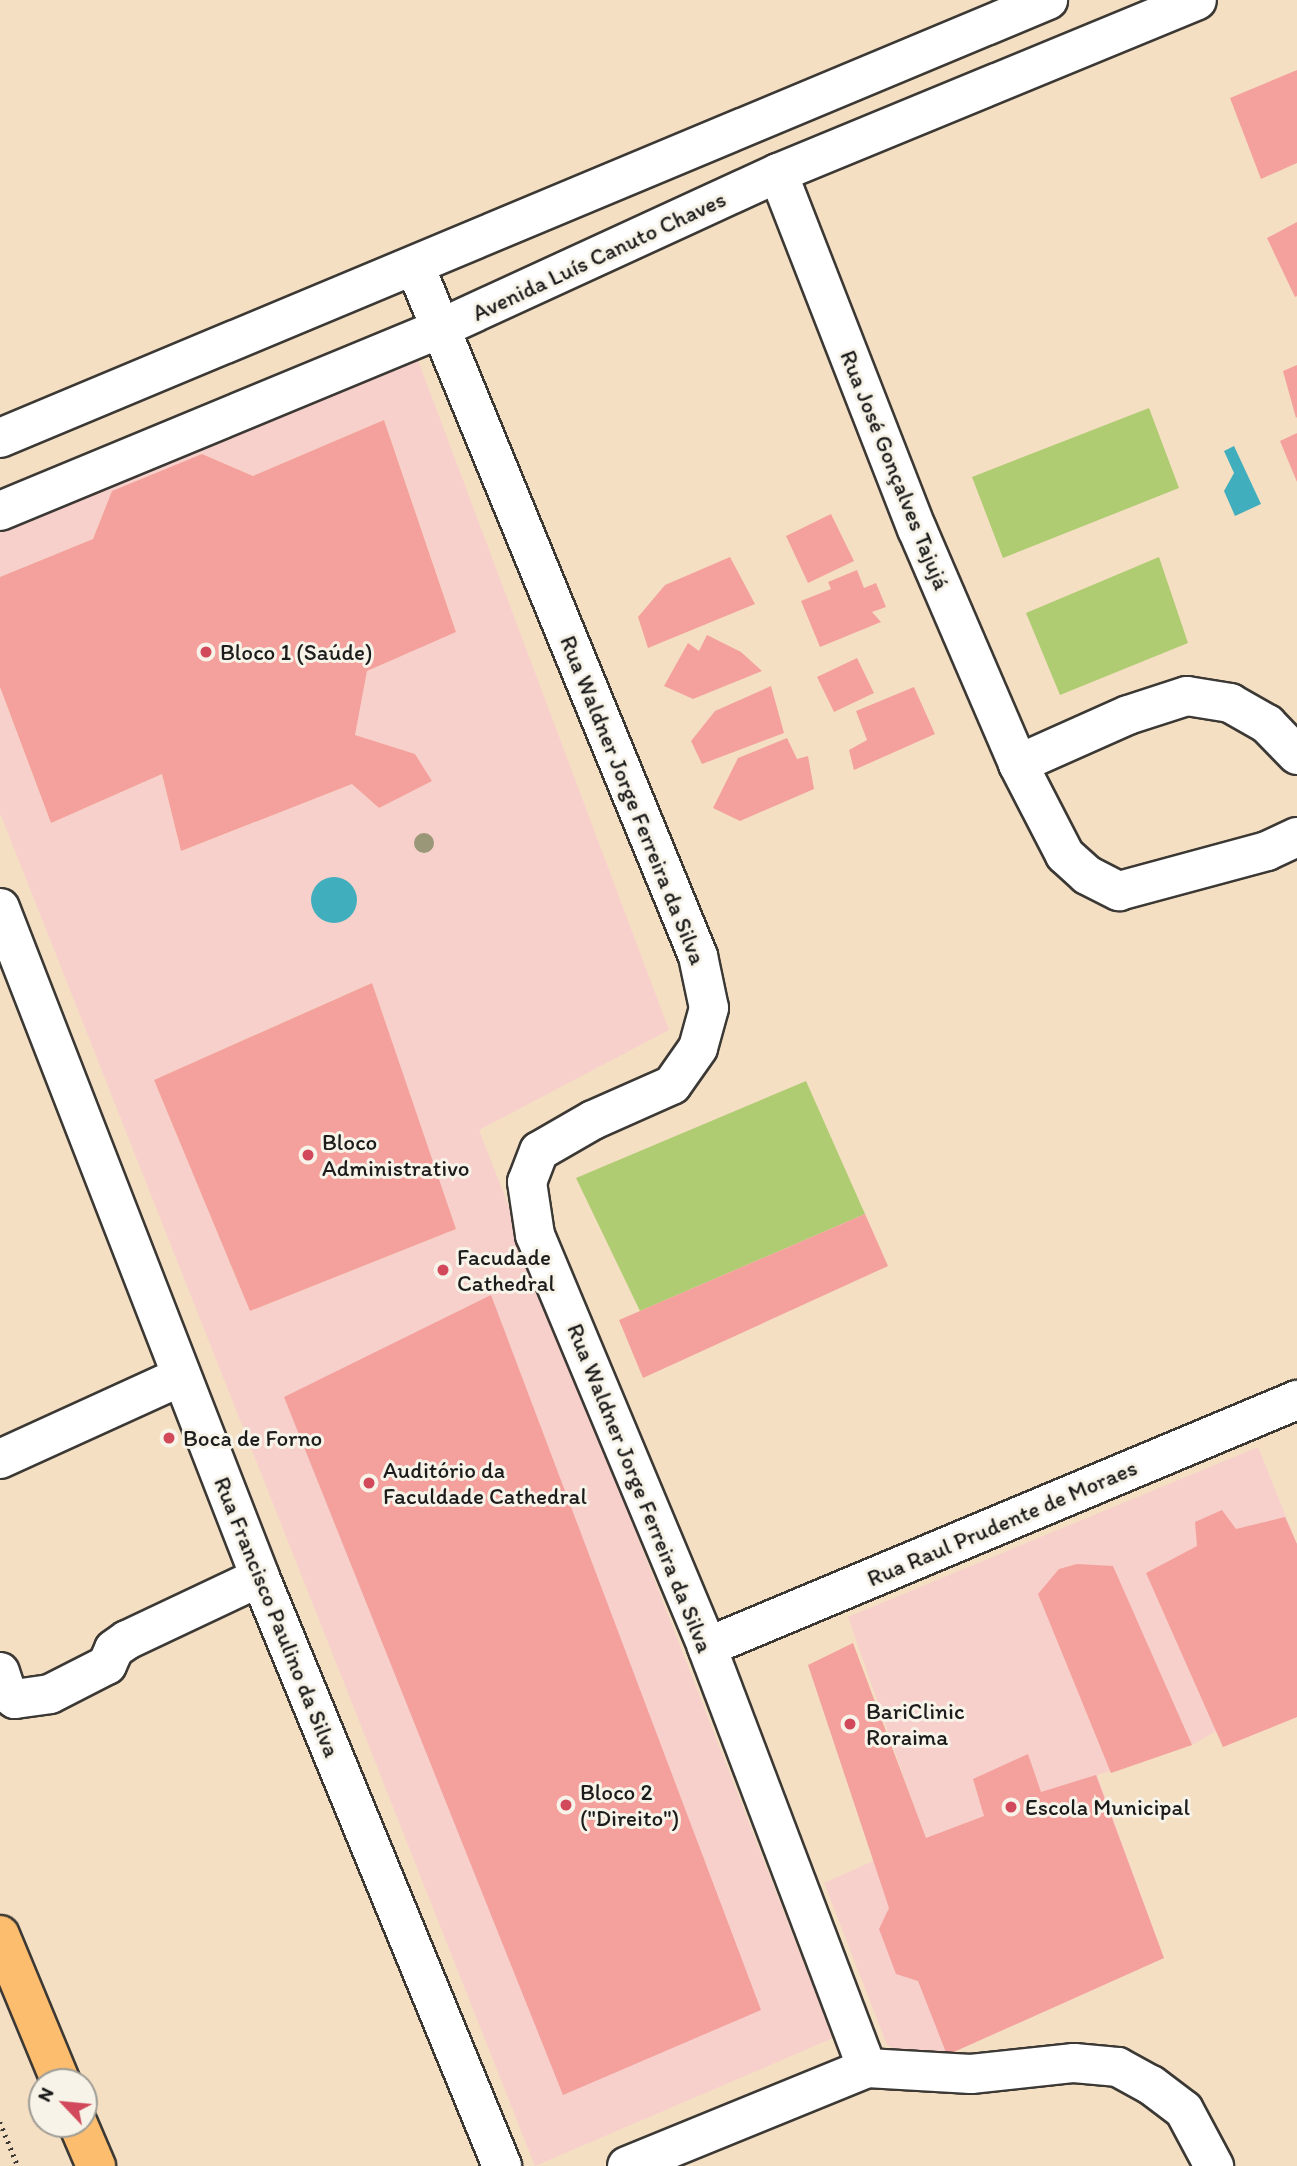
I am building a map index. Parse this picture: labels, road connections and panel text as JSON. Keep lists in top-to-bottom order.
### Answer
{
  "streets": {
    "street": [
      "Avenida Luís Canuto Chaves",
      "Rua José Gonçalves Tajujá",
      "Rua Waldner Jorge Ferreira da Silva",
      "Rua Raul Prudente de Moraes",
      "Rua Francisco Paulino da Silva"
    ]
  },
  "crossings": [
    ["Avenida Luís Canuto Chaves", "Rua José Gonçalves Tajujá"],
    ["Avenida Luís Canuto Chaves", "Rua Waldner Jorge Ferreira da Silva"],
    ["Rua Waldner Jorge Ferreira da Silva", "Rua Raul Prudente de Moraes"]
  ],
  "places": [
    "Bloco 1 (Saúde)",
    "Bloco Administrativo",
    "Facudade Cathedral",
    "Boca de Forno",
    "Auditório da Faculdade Cathedral",
    "BariClinic Roraima",
    "Bloco 2 (\"Direito\")",
    "Escola Municipal"
  ],
  "north": "top left"
}
